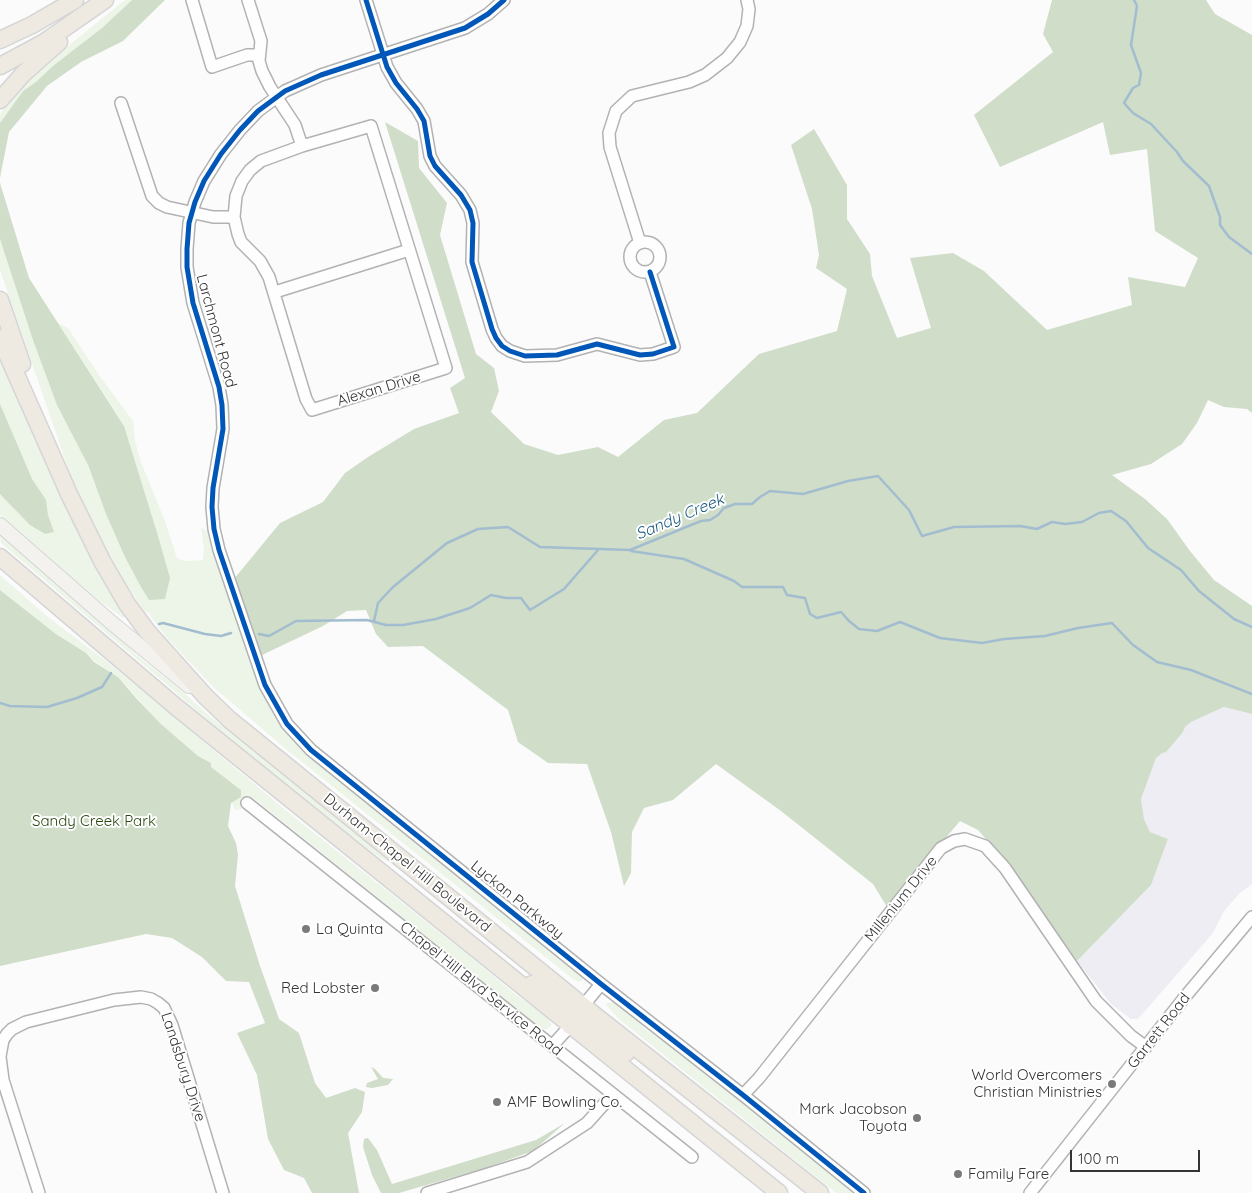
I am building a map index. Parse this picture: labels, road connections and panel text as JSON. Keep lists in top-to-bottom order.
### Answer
{
  "streets": {
    "highway": ["Durham-Chapel Hill Boulevard"],
    "street": [
      "Larchmont Road",
      "Alexan Drive",
      "Millenium Drive",
      "Lyckan Parkway",
      "Chapel Hill Blvd Service Road",
      "Garrett Road",
      "Landsbury Drive"
    ]
  },
  "crossings": [
    ["Larchmont Road", "Lyckan Parkway"],
    ["Millenium Drive", "Lyckan Parkway"],
    ["Millenium Drive", "Garrett Road"]
  ],
  "water": ["Sandy Creek"],
  "parks": ["Sandy Creek Park"],
  "places": [
    "La Quinta",
    "Red Lobster",
    "World Overcomers Christian Ministries",
    "AMF Bowling Co.",
    "Mark Jacobson Toyota",
    "Family Fare"
  ],
  "scale_bar": "100 m"
}
